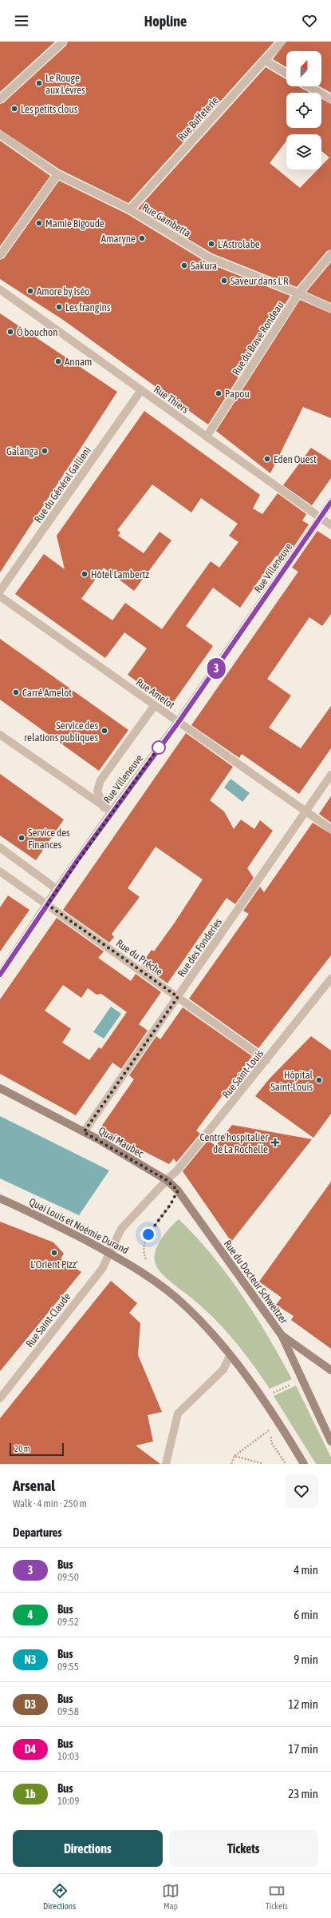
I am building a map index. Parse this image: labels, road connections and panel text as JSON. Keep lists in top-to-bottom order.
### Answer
{
  "streets": {
    "main road": ["Quai Maubec", "Quai Louis et Noémie Durand", "Rue du Docteur Schweitzer"],
    "street": [
      "Rue Buffeterie",
      "Rue Gambetta",
      "Rue du Brave Rondeau",
      "Rue Thiers",
      "Rue du Général Gallieni",
      "Rue Villeneuve",
      "Rue Amelot",
      "Rue des Fonderies",
      "Rue du Prêche",
      "Rue Saint-Louis",
      "Rue Saint-Claude"
    ]
  },
  "crossings": [
    ["Rue Buffeterie", "Rue Gambetta"],
    ["Rue Gambetta", "Rue du Brave Rondeau"],
    ["Rue du Brave Rondeau", "Rue Thiers"],
    ["Rue Thiers", "Rue du Général Gallieni"],
    ["Rue Thiers", "Rue Villeneuve"],
    ["Rue Villeneuve", "Rue Amelot"],
    ["Rue Villeneuve", "Rue du Prêche"],
    ["Rue Amelot", "Rue des Fonderies"],
    ["Rue des Fonderies", "Rue du Prêche"],
    ["Rue des Fonderies", "Quai Maubec"],
    ["Rue du Prêche", "Rue Saint-Louis"],
    ["Rue Saint-Louis", "Quai Maubec"],
    ["Rue Saint-Louis", "Quai Louis et Noémie Durand"],
    ["Rue Saint-Louis", "Rue Saint-Claude"],
    ["Quai Maubec", "Rue du Docteur Schweitzer"],
    ["Quai Louis et Noémie Durand", "Rue Saint-Claude"]
  ],
  "places": {
    "other": [
      "Le Rouge aux Lèvres",
      "Les petits clous",
      "Mamie Bigoude",
      "Amaryne",
      "L'Astrolabe",
      "Sakura",
      "Saveur dans L'R",
      "Amore by Iséo",
      "Les frangins",
      "Ô bouchon",
      "Annam",
      "Papou",
      "Galanga",
      "Eden Ouest",
      "Hôtel Lambertz",
      "Carré Amelot",
      "Service des relations publiques",
      "Service des Finances",
      "Hôpital Saint-Louis",
      "L'Orient Pizz'"
    ],
    "health": ["Centre hospitalier de La Rochelle"]
  },
  "lines": ["bus line 3"],
  "scale_bar": "20 m",
  "north": "top",
  "page": {
    "header": "Hopline",
    "on_map": "3",
    "scale": "20 m",
    "heading": [
      ["Arsenal", "Walk · 4 min · 250 m"],
      "Departures"
    ],
    "list": [
      {
        "mark": "3",
        "name": "Bus",
        "note": "09:50",
        "value": "4 min"
      },
      {
        "mark": "4",
        "name": "Bus",
        "note": "09:52",
        "value": "6 min"
      },
      {
        "mark": "N3",
        "name": "Bus",
        "note": "09:55",
        "value": "9 min"
      },
      {
        "mark": "D3",
        "name": "Bus",
        "note": "09:58",
        "value": "12 min"
      },
      {
        "mark": "D4",
        "name": "Bus",
        "note": "10:03",
        "value": "17 min"
      },
      {
        "mark": "1b",
        "name": "Bus",
        "note": "10:09",
        "value": "23 min"
      }
    ],
    "buttons": ["Directions", "Tickets"],
    "tabs": ["Directions", "Map", "Tickets"]
  }
}
